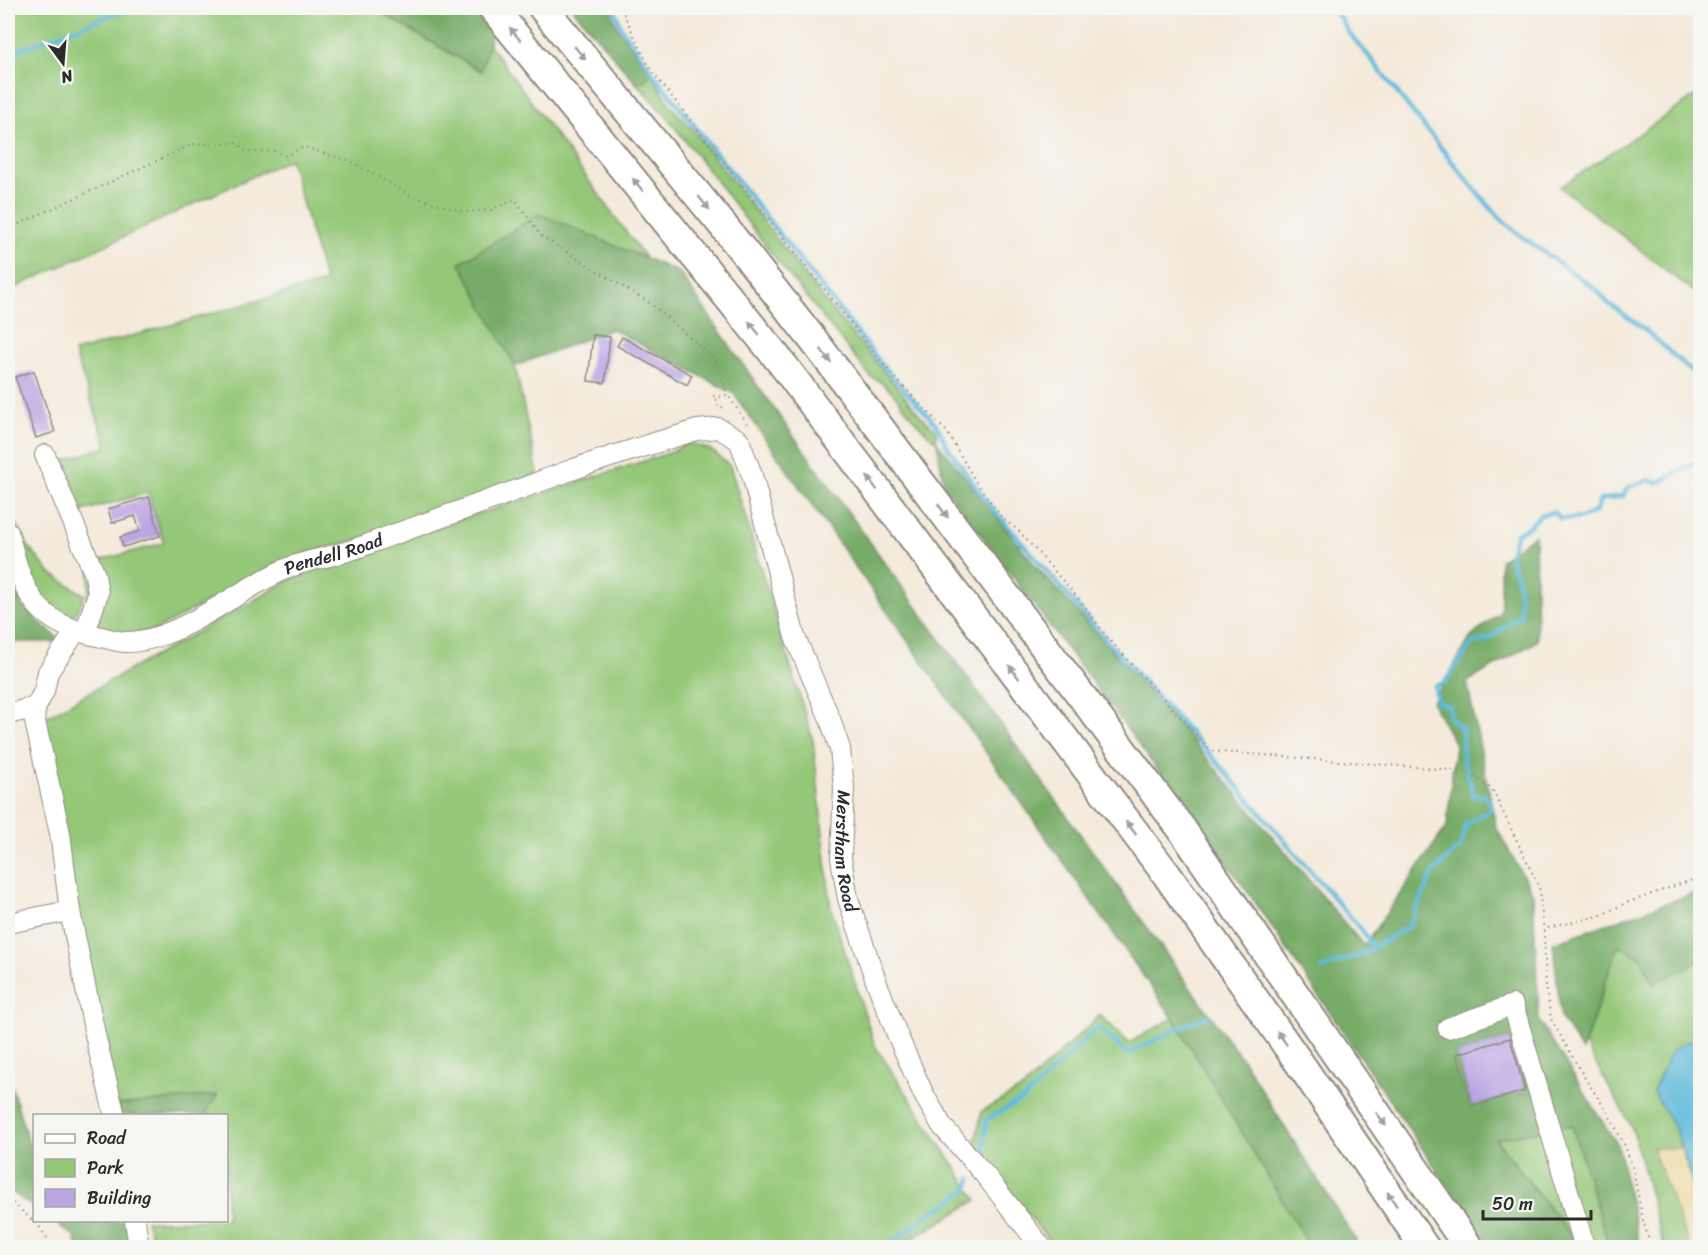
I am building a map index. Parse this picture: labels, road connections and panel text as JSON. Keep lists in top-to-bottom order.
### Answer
{
  "streets": {
    "street": ["Pendell Road", "Merstham Road"]
  },
  "crossings": [
    ["Pendell Road", "Merstham Road"]
  ],
  "legend": ["Road", "Park", "Building"],
  "scale_bar": "50 m",
  "north": "bottom"
}
